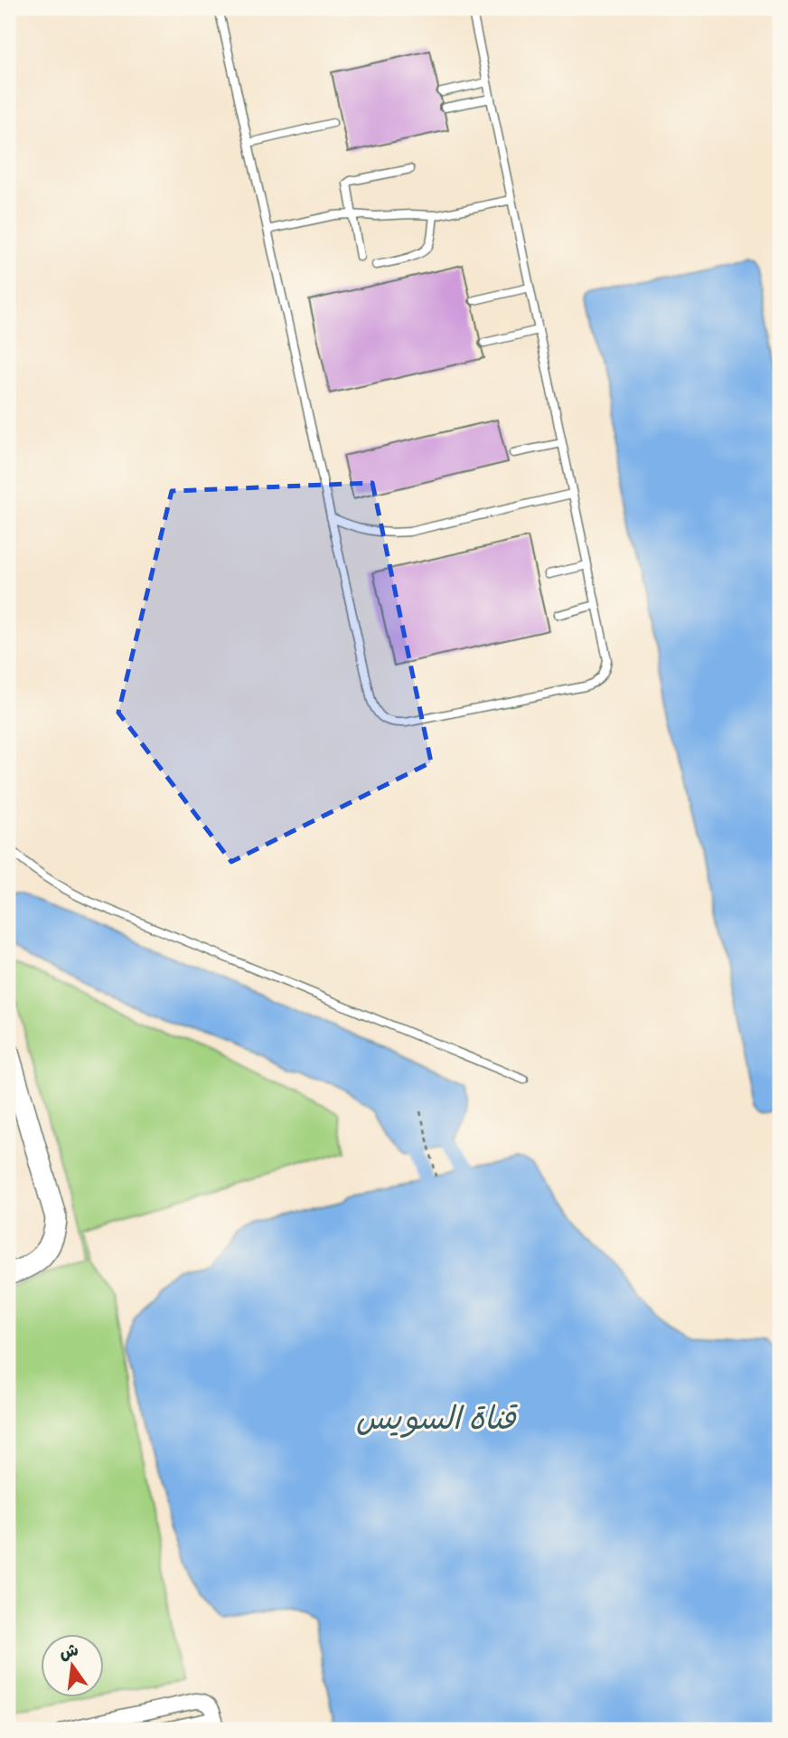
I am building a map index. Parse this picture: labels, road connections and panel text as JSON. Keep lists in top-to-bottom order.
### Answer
{
  "water": ["قناة السويس"],
  "north": "top"
}
